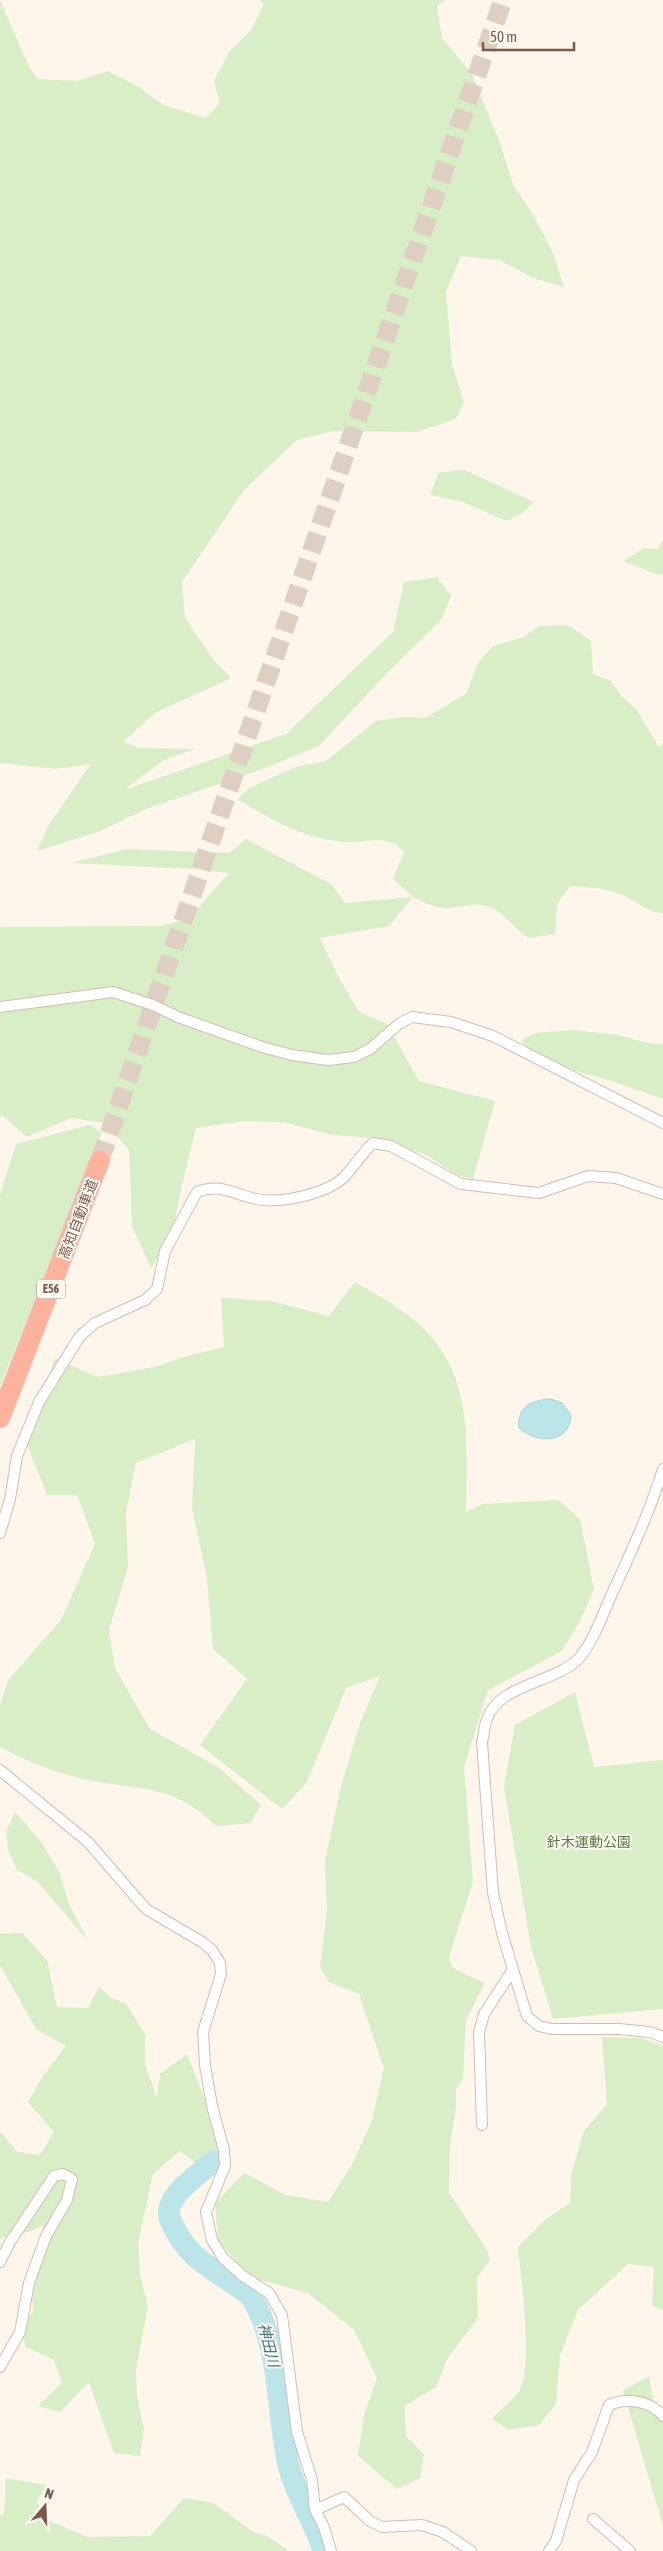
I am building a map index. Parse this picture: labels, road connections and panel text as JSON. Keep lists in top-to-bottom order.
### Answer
{
  "streets": {
    "highway": ["高知自動車道", "E56"]
  },
  "water": ["神田川"],
  "parks": ["針木運動公園"],
  "scale_bar": "50 m",
  "north": "top"
}
